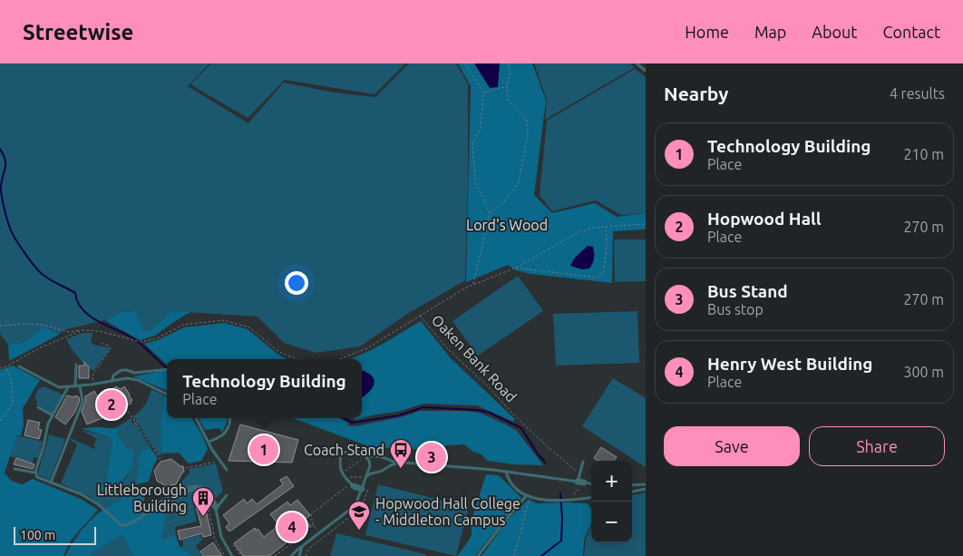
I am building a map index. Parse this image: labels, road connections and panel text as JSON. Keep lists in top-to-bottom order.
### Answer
{
  "streets": {
    "path": ["Oaken Bank Road"]
  },
  "parks": ["Lord's Wood"],
  "places": {
    "bus stop": ["Coach Stand"],
    "building": ["Littleborough Building"],
    "school or university": ["Hopwood Hall College - Middleton Campus"]
  },
  "scale_bar": "100 m",
  "page": {
    "header": "Streetwise",
    "nav": [
      "Home",
      "Map",
      "About",
      "Contact"
    ],
    "heading": ["Nearby", "4 results"],
    "list": [
      {
        "mark": "1",
        "name": "Technology Building",
        "note": "Place",
        "value": "210 m"
      },
      {
        "mark": "2",
        "name": "Hopwood Hall",
        "note": "Place",
        "value": "270 m"
      },
      {
        "mark": "3",
        "name": "Bus Stand",
        "note": "Bus stop",
        "value": "270 m"
      },
      {
        "mark": "4",
        "name": "Henry West Building",
        "note": "Place",
        "value": "300 m"
      }
    ],
    "popup": ["Technology Building", "Place"],
    "pins": [
      "2",
      "1",
      "3",
      "4"
    ],
    "buttons": ["Save", "Share"],
    "map_buttons": ["+", "−"],
    "scale": "100 m"
  }
}
